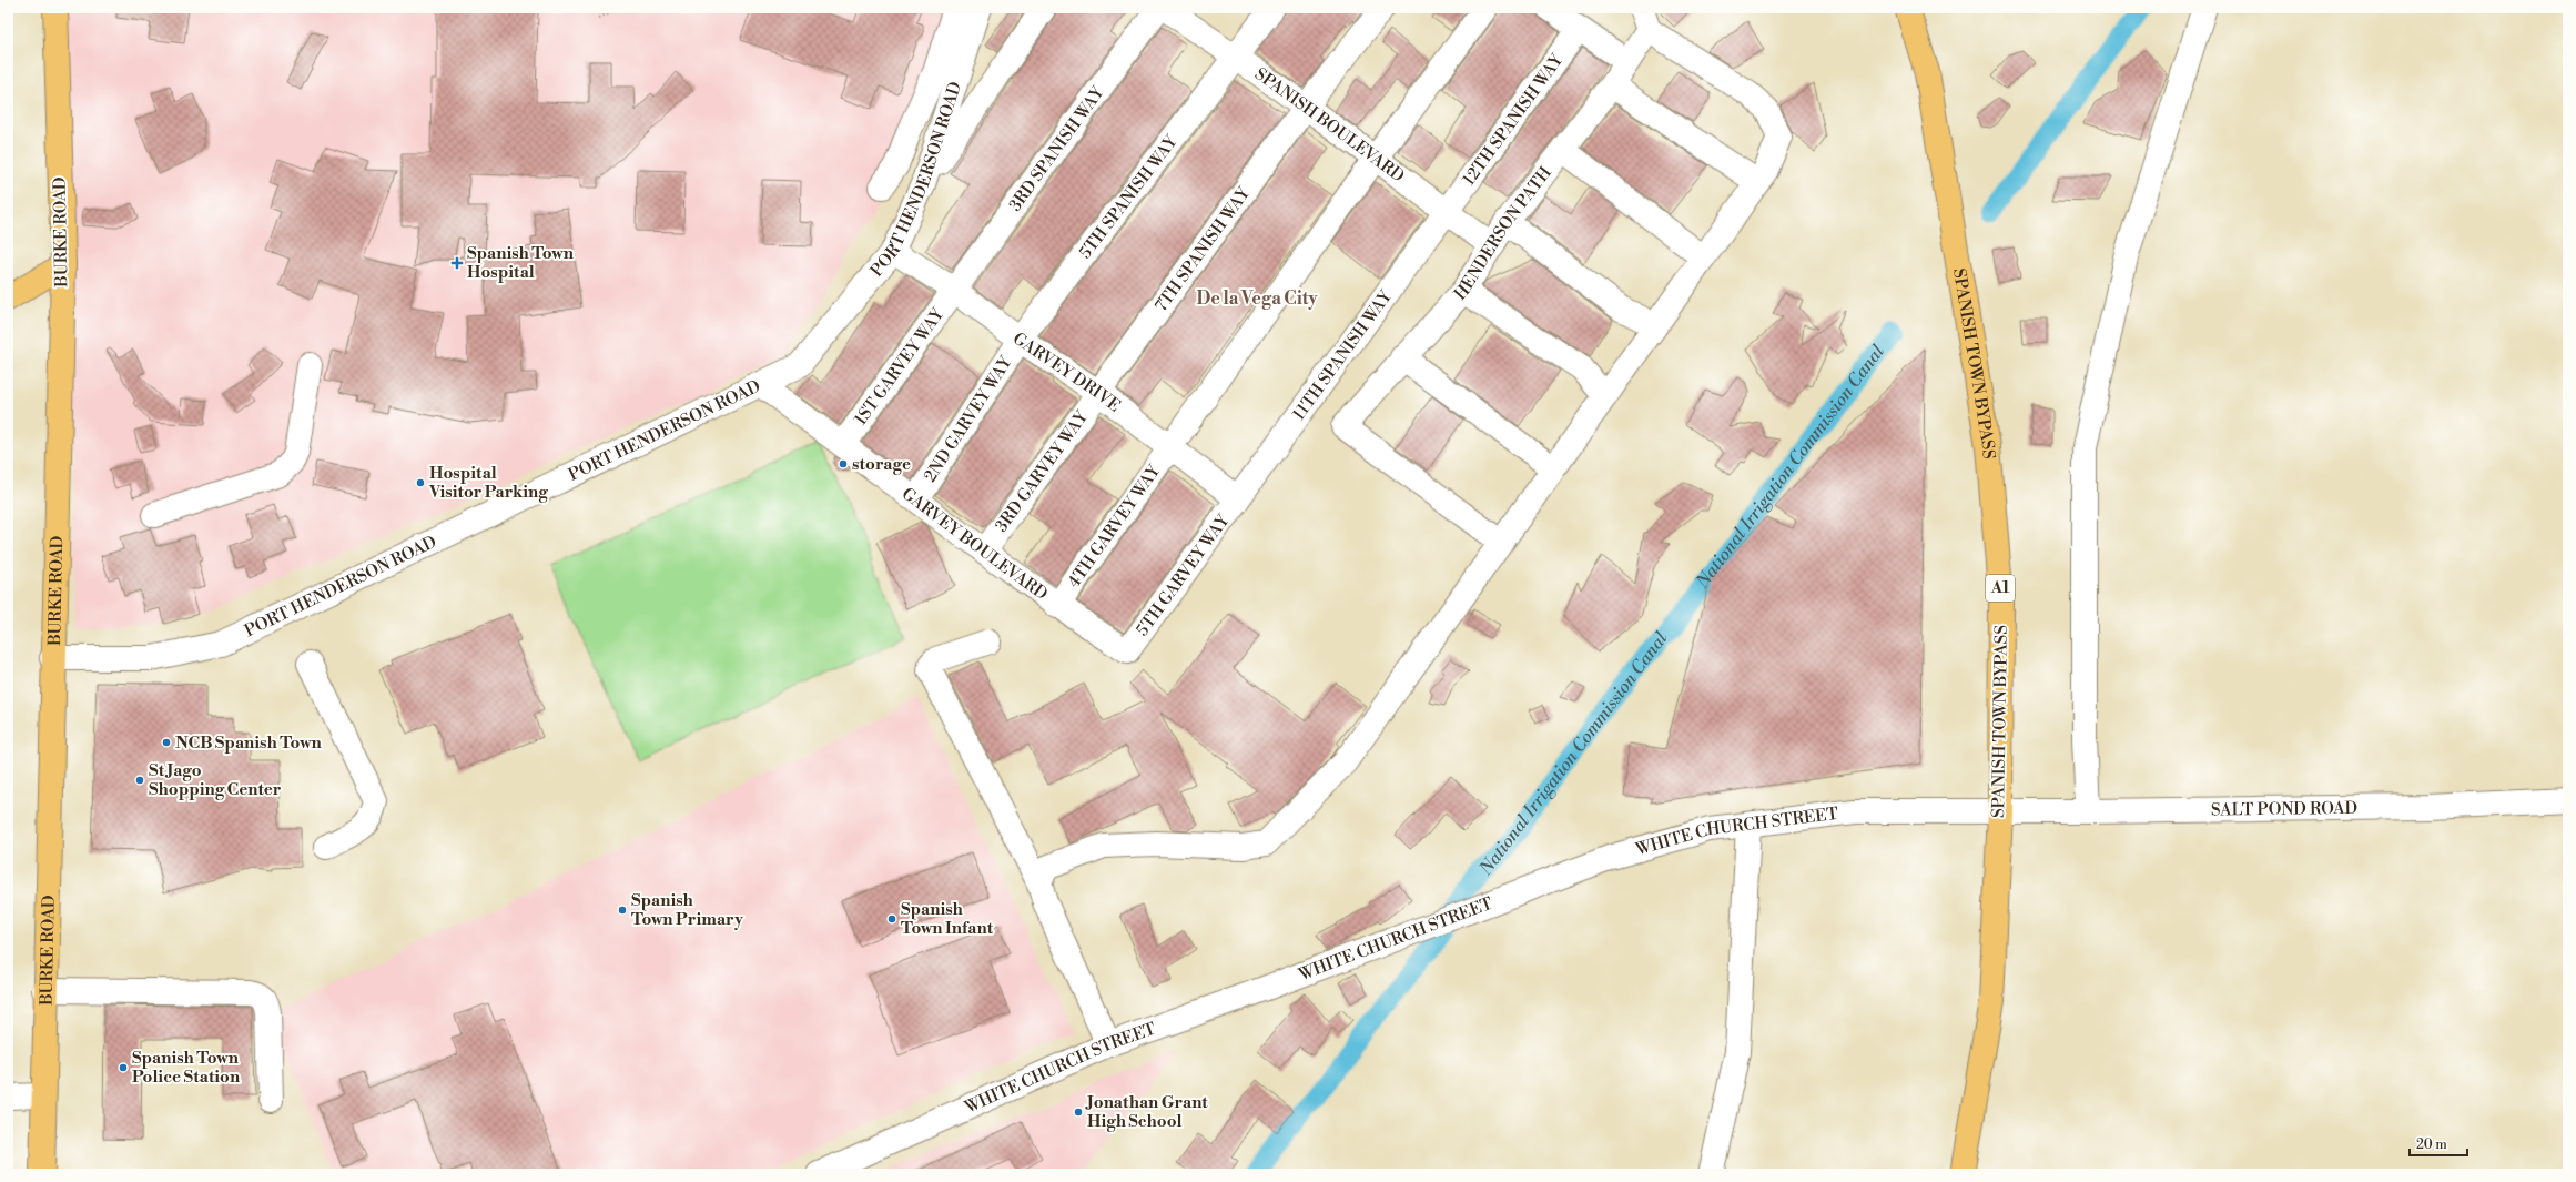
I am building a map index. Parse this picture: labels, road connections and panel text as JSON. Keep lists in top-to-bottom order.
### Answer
{
  "streets": {
    "main road": ["BURKE ROAD", "SPANISH TOWN BYPASS", "A1"],
    "street": [
      "12TH SPANISH WAY",
      "SPANISH BOULEVARD",
      "3RD SPANISH WAY",
      "PORT HENDERSON ROAD",
      "5TH SPANISH WAY",
      "HENDERSON PATH",
      "7TH SPANISH WAY",
      "11TH SPANISH WAY",
      "1ST GARVEY WAY",
      "GARVEY DRIVE",
      "2ND GARVEY WAY",
      "3RD GARVEY WAY",
      "4TH GARVEY WAY",
      "GARVEY BOULEVARD",
      "5TH GARVEY WAY",
      "SALT POND ROAD",
      "WHITE CHURCH STREET"
    ]
  },
  "crossings": [
    ["12TH SPANISH WAY", "SPANISH BOULEVARD"],
    ["12TH SPANISH WAY", "11TH SPANISH WAY"],
    ["SPANISH BOULEVARD", "5TH SPANISH WAY"],
    ["SPANISH BOULEVARD", "HENDERSON PATH"],
    ["SPANISH BOULEVARD", "7TH SPANISH WAY"],
    ["SPANISH BOULEVARD", "11TH SPANISH WAY"],
    ["SPANISH BOULEVARD", "4TH GARVEY WAY"],
    ["3RD SPANISH WAY", "1ST GARVEY WAY"],
    ["3RD SPANISH WAY", "GARVEY DRIVE"],
    ["PORT HENDERSON ROAD", "BURKE ROAD"],
    ["PORT HENDERSON ROAD", "GARVEY DRIVE"],
    ["PORT HENDERSON ROAD", "GARVEY BOULEVARD"],
    ["5TH SPANISH WAY", "GARVEY DRIVE"],
    ["5TH SPANISH WAY", "2ND GARVEY WAY"],
    ["7TH SPANISH WAY", "GARVEY DRIVE"],
    ["7TH SPANISH WAY", "3RD GARVEY WAY"],
    ["11TH SPANISH WAY", "GARVEY DRIVE"],
    ["11TH SPANISH WAY", "5TH GARVEY WAY"],
    ["SPANISH TOWN BYPASS", "SALT POND ROAD"],
    ["SPANISH TOWN BYPASS", "WHITE CHURCH STREET"],
    ["1ST GARVEY WAY", "GARVEY DRIVE"],
    ["1ST GARVEY WAY", "GARVEY BOULEVARD"],
    ["GARVEY DRIVE", "2ND GARVEY WAY"],
    ["GARVEY DRIVE", "3RD GARVEY WAY"],
    ["GARVEY DRIVE", "4TH GARVEY WAY"],
    ["GARVEY DRIVE", "5TH GARVEY WAY"],
    ["2ND GARVEY WAY", "GARVEY BOULEVARD"],
    ["3RD GARVEY WAY", "GARVEY BOULEVARD"],
    ["4TH GARVEY WAY", "GARVEY BOULEVARD"],
    ["GARVEY BOULEVARD", "5TH GARVEY WAY"],
    ["SALT POND ROAD", "WHITE CHURCH STREET"]
  ],
  "districts": ["De la Vega City"],
  "water": ["National Irrigation Commission Canal"],
  "places": {
    "health": ["Spanish Town Hospital"],
    "other": [
      "storage",
      "Hospital Visitor Parking",
      "NCB Spanish Town",
      "St Jago Shopping Center",
      "Spanish Town Primary",
      "Spanish Town Infant",
      "Spanish Town Police Station",
      "Jonathan Grant High School"
    ]
  },
  "scale_bar": "20 m"
}
